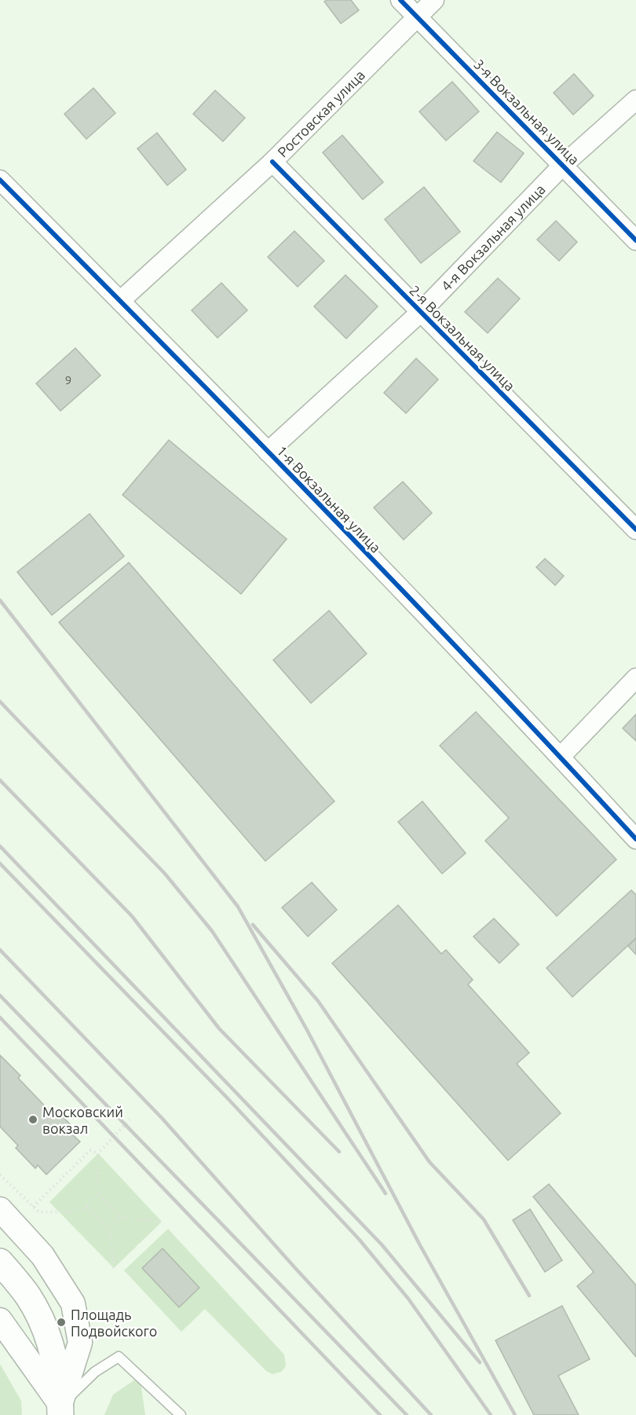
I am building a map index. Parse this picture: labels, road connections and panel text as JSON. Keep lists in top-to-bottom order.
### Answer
{
  "streets": {
    "street": [
      "3-я Вокзальная улица",
      "Ростовская улица",
      "4-я Вокзальная улица",
      "2-я Вокзальная улица",
      "1-я Вокзальная улица"
    ]
  },
  "crossings": [
    ["3-я Вокзальная улица", "Ростовская улица"],
    ["3-я Вокзальная улица", "4-я Вокзальная улица"],
    ["Ростовская улица", "2-я Вокзальная улица"],
    ["Ростовская улица", "1-я Вокзальная улица"],
    ["4-я Вокзальная улица", "2-я Вокзальная улица"],
    ["4-я Вокзальная улица", "1-я Вокзальная улица"]
  ],
  "places": ["Московский вокзал", "Площадь Подвойского"],
  "house_numbers": ["9"]
}
